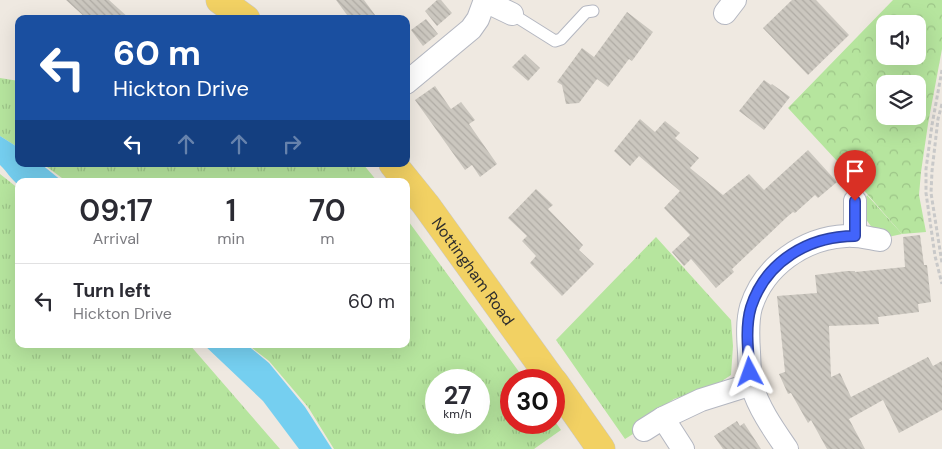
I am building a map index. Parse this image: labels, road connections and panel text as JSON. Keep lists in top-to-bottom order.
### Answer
{
  "streets": {
    "main road": ["Nottingham Road"]
  },
  "page": {
    "turn": ["60 m", "Hickton Drive"],
    "eta": [
      "09:17",
      "Arrival",
      "1",
      "min",
      "70",
      "m"
    ],
    "list": [
      {
        "name": "Turn left",
        "note": "Hickton Drive",
        "value": "60 m"
      }
    ],
    "speed": "27 km/h",
    "limit": "30"
  }
}
